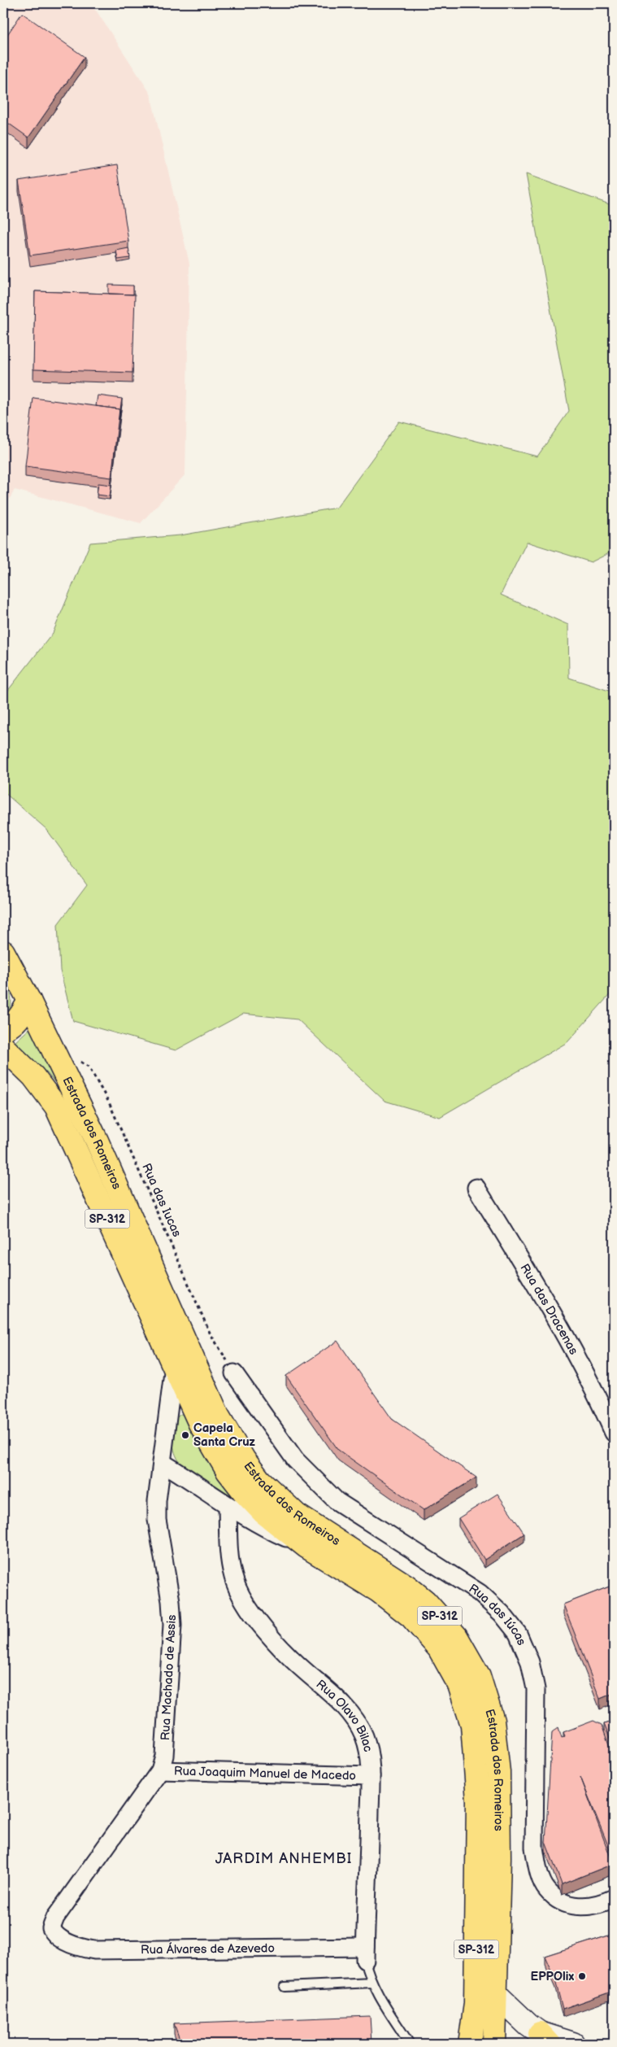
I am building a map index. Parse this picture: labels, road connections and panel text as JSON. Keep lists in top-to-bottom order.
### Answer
{
  "streets": {
    "main road": ["Estrada dos Romeiros", "SP-312"],
    "street": [
      "Rua das Dracenas",
      "Rua das Iúcas",
      "Rua Machado de Assis",
      "Rua Olavo Bilac",
      "Rua Joaquim Manuel de Macedo",
      "Rua Álvares de Azevedo"
    ],
    "path": ["Rua das Iucas"]
  },
  "crossings": [
    ["Estrada dos Romeiros", "Rua das Iucas"],
    ["Estrada dos Romeiros", "Rua Machado de Assis"],
    ["Rua das Iucas", "Rua das Iúcas"],
    ["Rua Machado de Assis", "Rua Joaquim Manuel de Macedo"],
    ["Rua Machado de Assis", "Rua Álvares de Azevedo"],
    ["Rua Olavo Bilac", "Rua Joaquim Manuel de Macedo"],
    ["Rua Olavo Bilac", "Rua Álvares de Azevedo"]
  ],
  "districts": ["JARDIM ANHEMBI"],
  "places": ["Capela Santa Cruz", "EPPOlix"]
}
